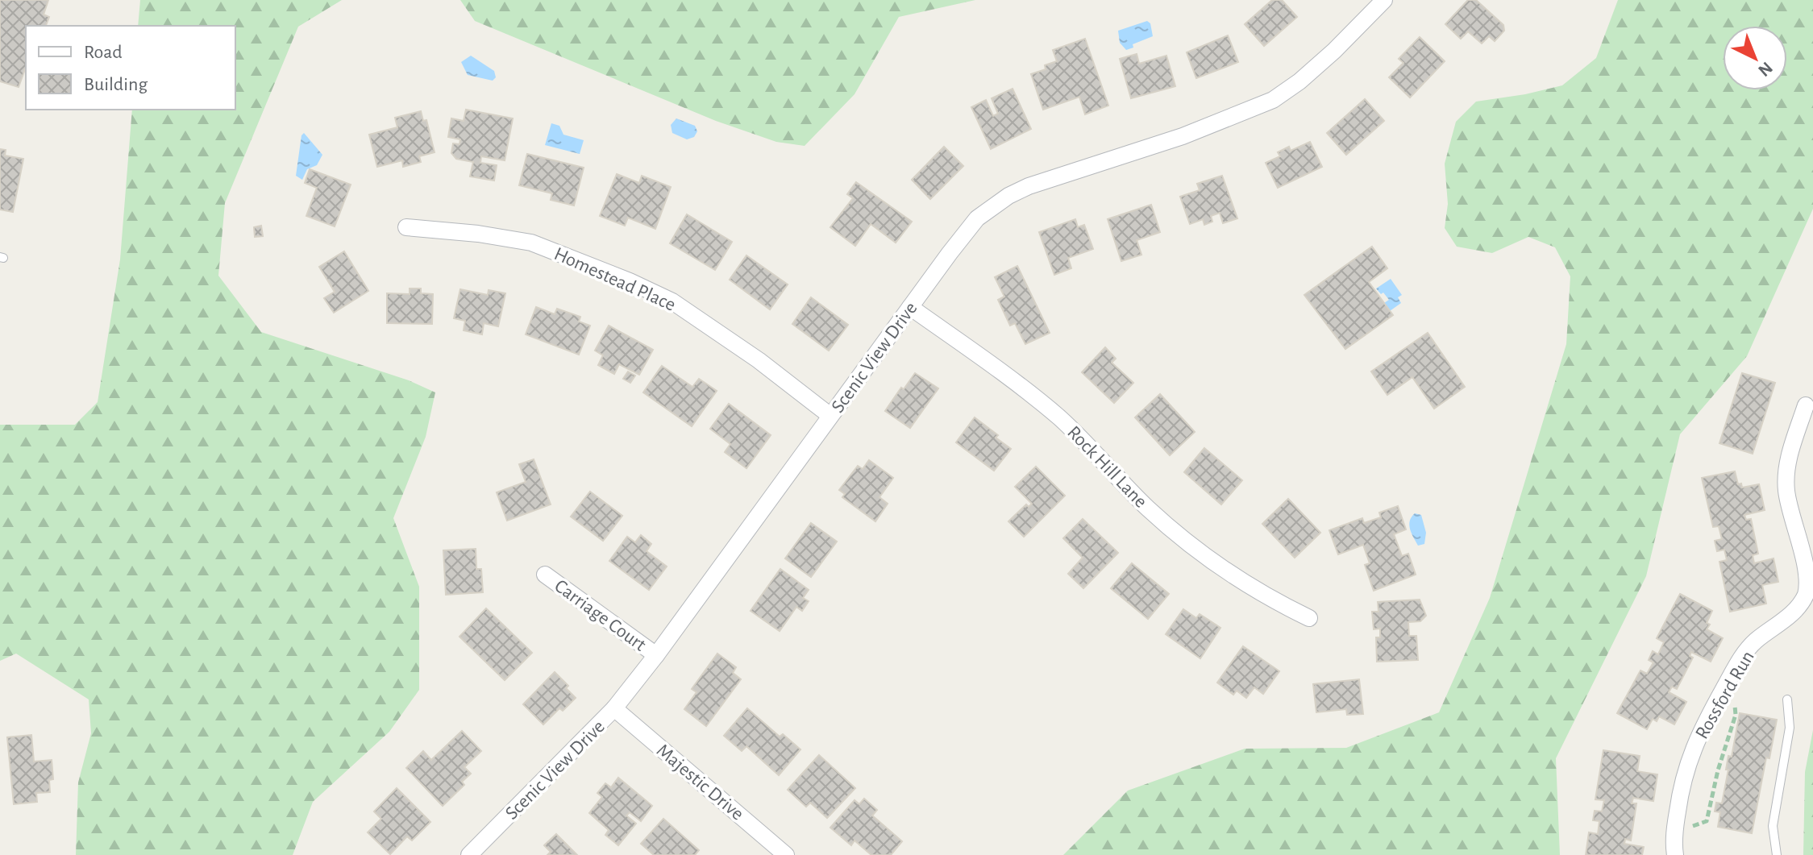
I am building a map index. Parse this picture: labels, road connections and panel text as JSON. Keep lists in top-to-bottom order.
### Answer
{
  "streets": {
    "street": [
      "Homestead Place",
      "Scenic View Drive",
      "Rock Hill Lane",
      "Carriage Court",
      "Rossford Run",
      "Majestic Drive"
    ]
  },
  "crossings": [
    ["Homestead Place", "Scenic View Drive"],
    ["Scenic View Drive", "Rock Hill Lane"],
    ["Scenic View Drive", "Carriage Court"],
    ["Scenic View Drive", "Majestic Drive"]
  ],
  "legend": ["Road", "Building"],
  "north": "bottom right"
}
